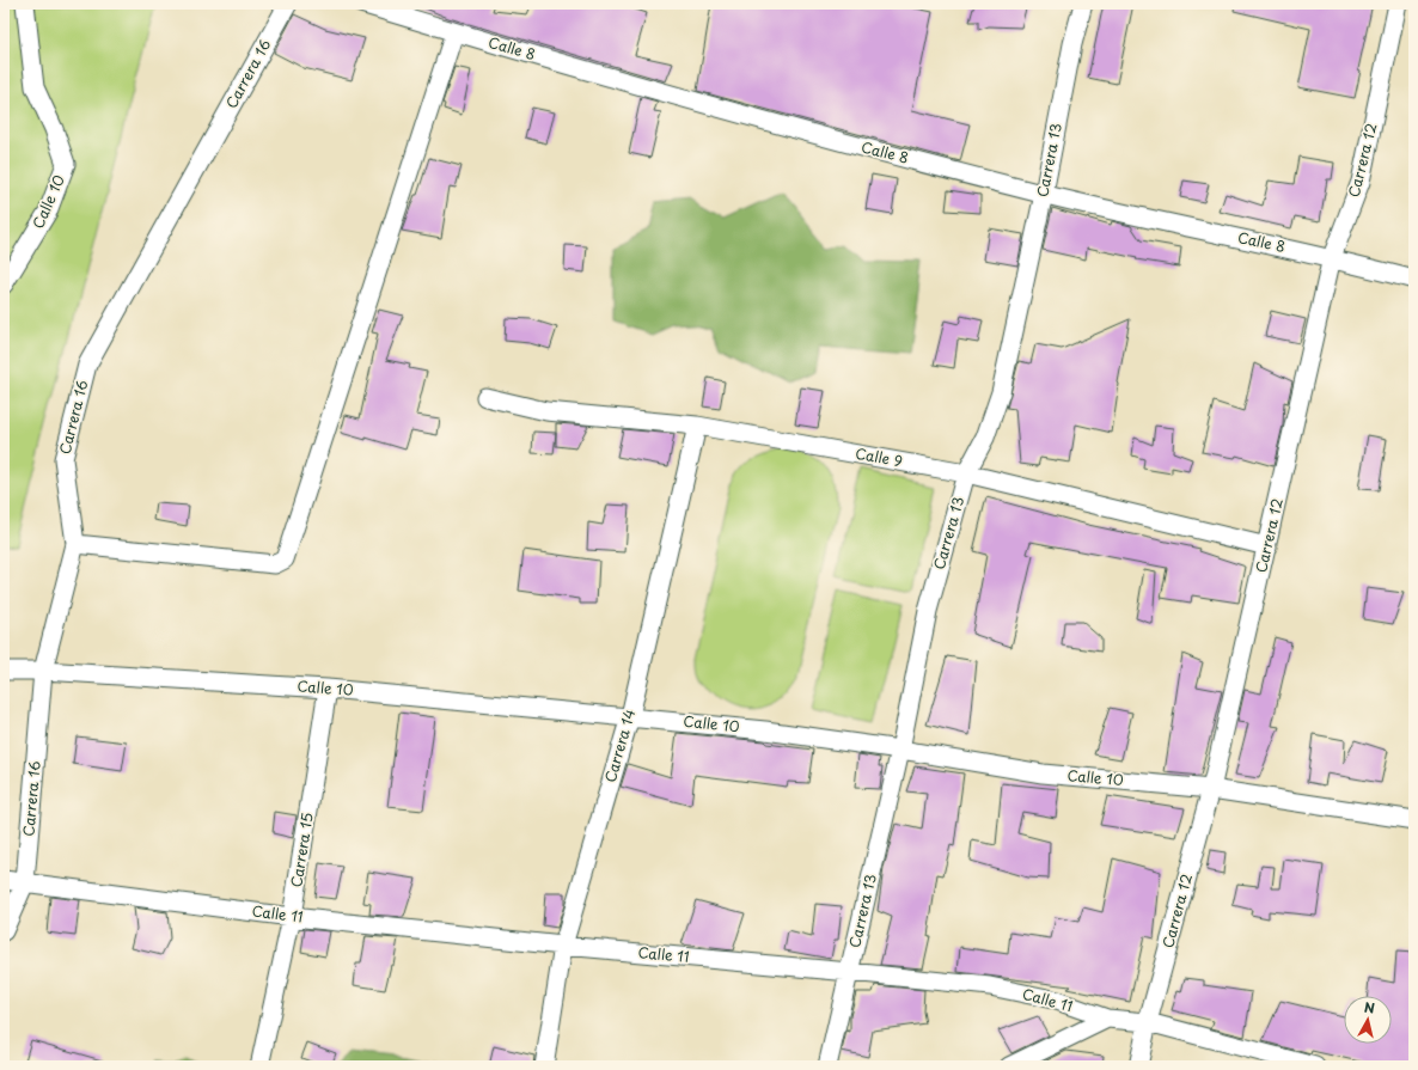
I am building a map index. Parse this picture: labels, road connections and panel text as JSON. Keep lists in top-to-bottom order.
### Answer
{
  "streets": {
    "street": [
      "Calle 8",
      "Carrera 16",
      "Carrera 13",
      "Carrera 12",
      "Calle 10",
      "Calle 9",
      "Carrera 14",
      "Carrera 15",
      "Calle 11"
    ]
  },
  "crossings": [
    ["Calle 8", "Carrera 13"],
    ["Calle 8", "Carrera 12"],
    ["Carrera 16", "Calle 10"],
    ["Carrera 16", "Calle 11"],
    ["Carrera 13", "Calle 10"],
    ["Carrera 13", "Calle 9"],
    ["Carrera 13", "Calle 11"],
    ["Carrera 12", "Calle 10"],
    ["Carrera 12", "Calle 9"],
    ["Carrera 12", "Calle 11"],
    ["Calle 10", "Carrera 14"],
    ["Calle 10", "Carrera 15"],
    ["Calle 9", "Carrera 14"],
    ["Carrera 14", "Calle 11"],
    ["Carrera 15", "Calle 11"]
  ],
  "north": "top"
}
